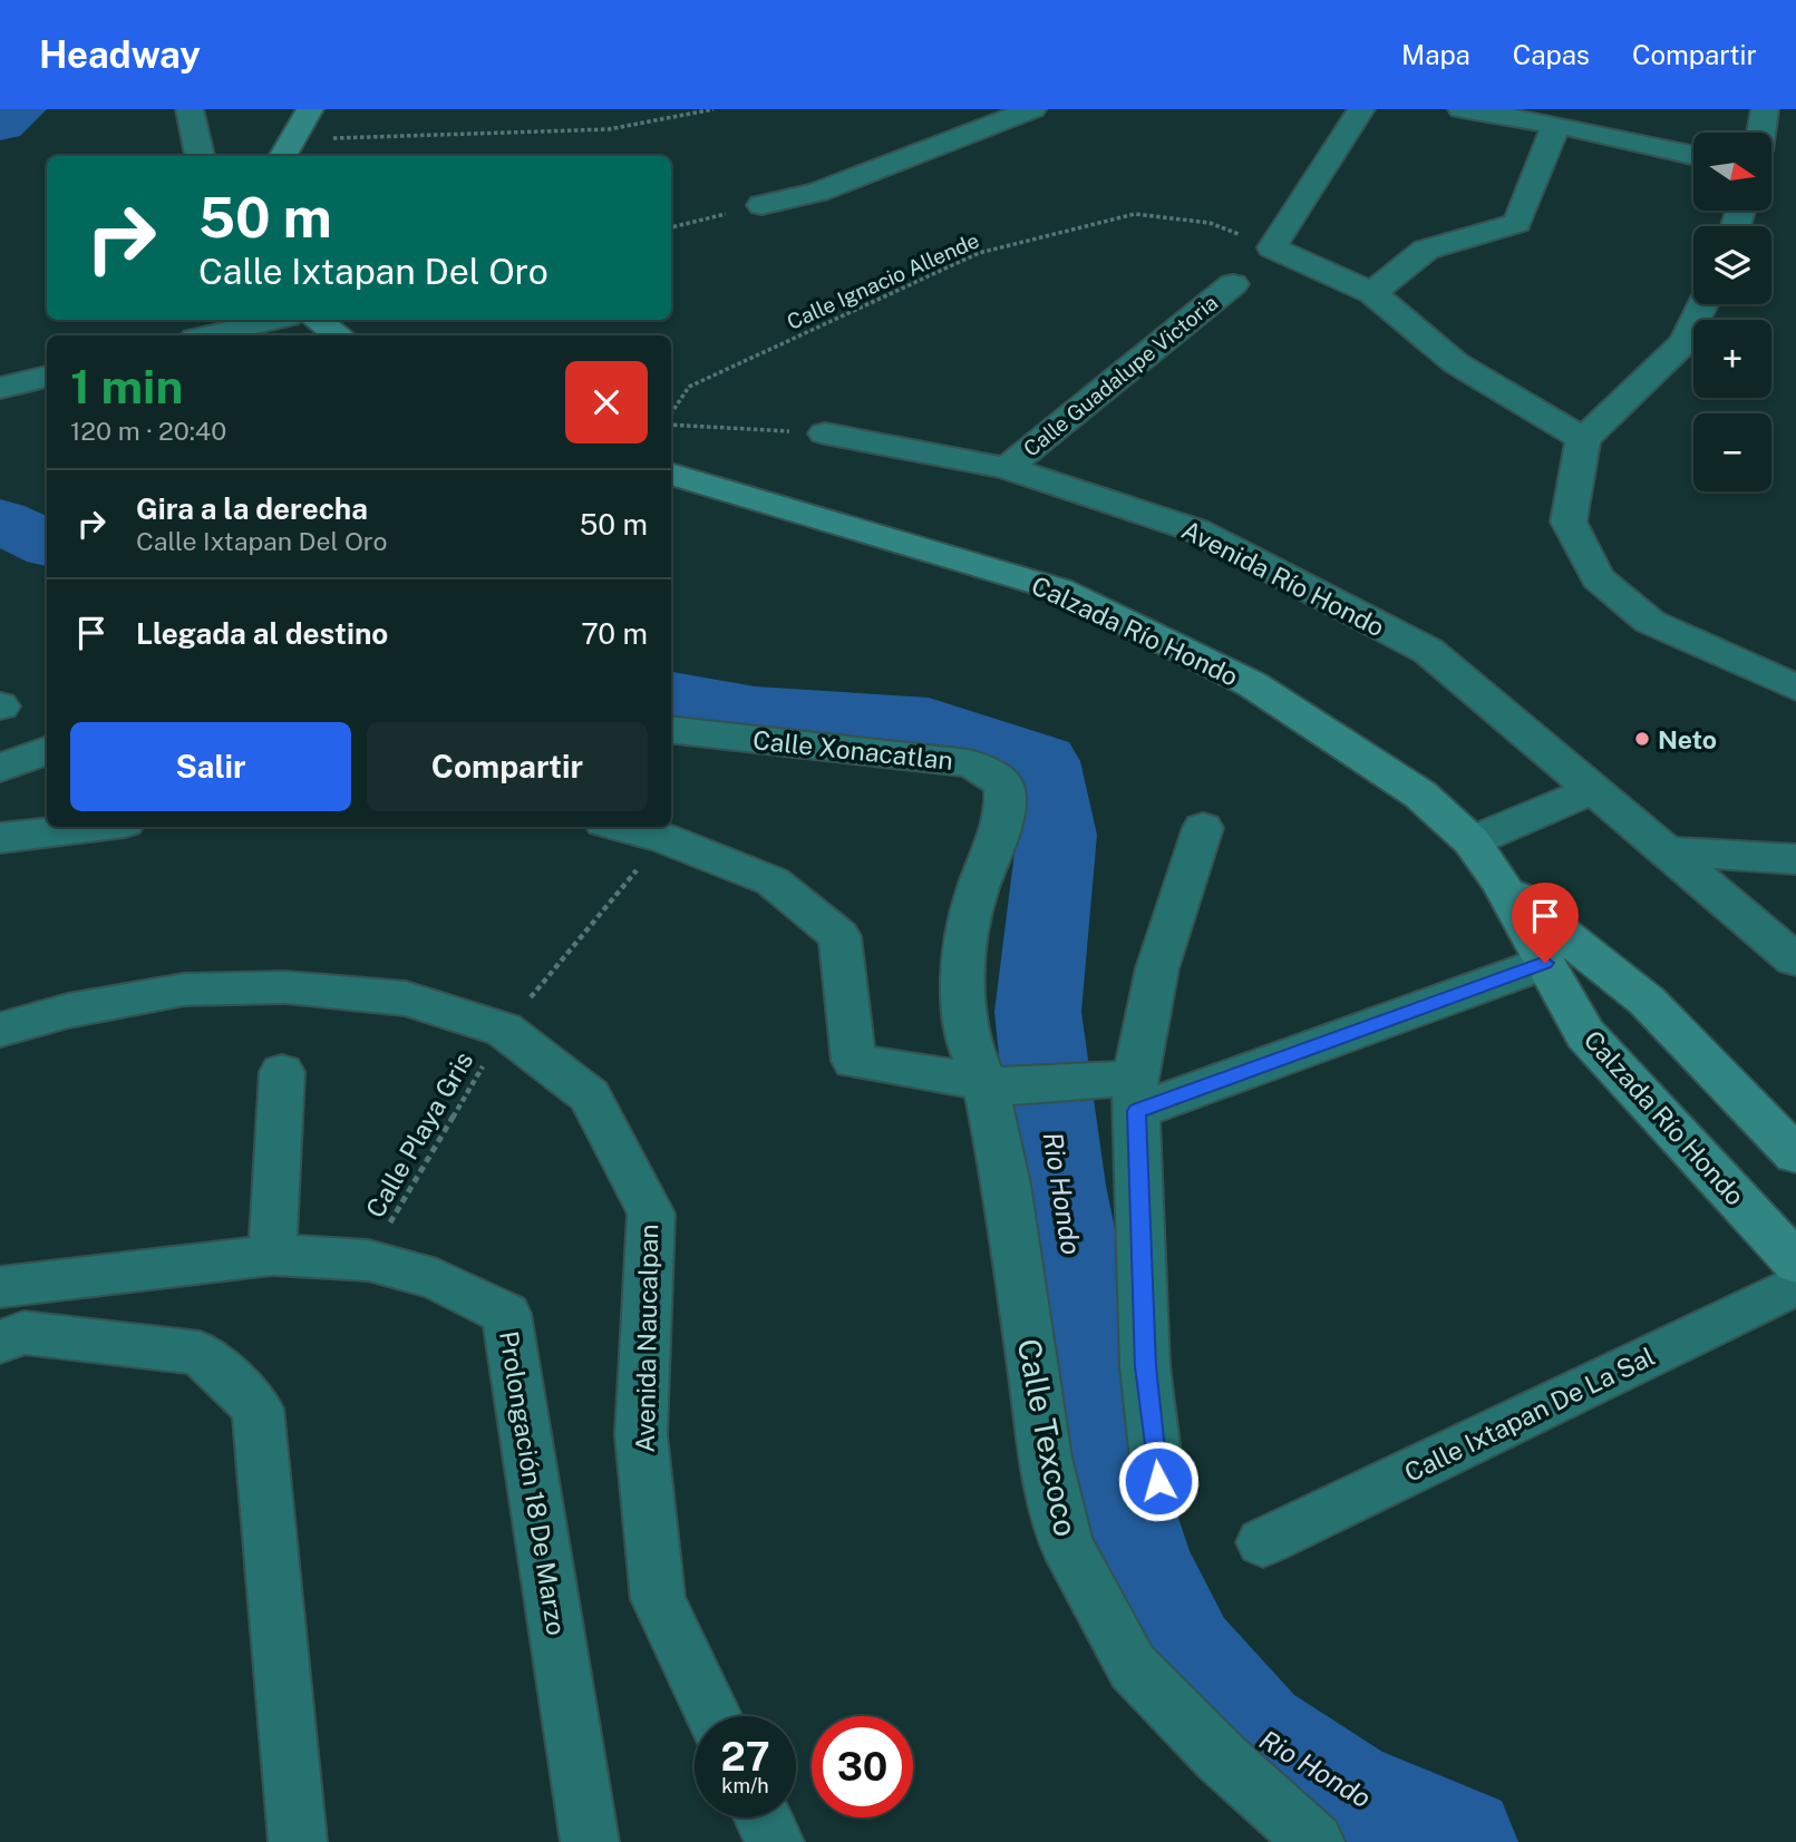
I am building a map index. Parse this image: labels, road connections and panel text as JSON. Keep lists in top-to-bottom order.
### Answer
{
  "streets": {
    "main road": ["Calzada Río Hondo"],
    "street": [
      "Calle Guadalupe Victoria",
      "Avenida Río Hondo",
      "Calle Xonacatlan",
      "Avenida Naucalpan",
      "Calle Ixtapan De La Sal",
      "Calle Texcoco",
      "Prolongación 18 De Marzo"
    ],
    "path": ["Calle Ignacio Allende", "Calle Playa Gris"]
  },
  "crossings": [
    ["Calle Guadalupe Victoria", "Avenida Río Hondo"],
    ["Calle Xonacatlan", "Calle Texcoco"],
    ["Calle Playa Gris", "Avenida Naucalpan"],
    ["Calle Playa Gris", "Prolongación 18 De Marzo"]
  ],
  "water": ["Rio Hondo"],
  "places": ["Neto"],
  "north": "right",
  "page": {
    "header": "Headway",
    "nav": ["Mapa", "Capas", "Compartir"],
    "map_buttons": ["+", "−"],
    "turn": ["50 m", "Calle Ixtapan Del Oro"],
    "heading": ["1 min", "120 m · 20:40"],
    "list": [
      {
        "name": "Gira a la derecha",
        "note": "Calle Ixtapan Del Oro",
        "value": "50 m"
      },
      {
        "name": "Llegada al destino",
        "value": "70 m"
      }
    ],
    "buttons": ["Salir", "Compartir"],
    "speed": "27 km/h",
    "limit": "30"
  }
}
